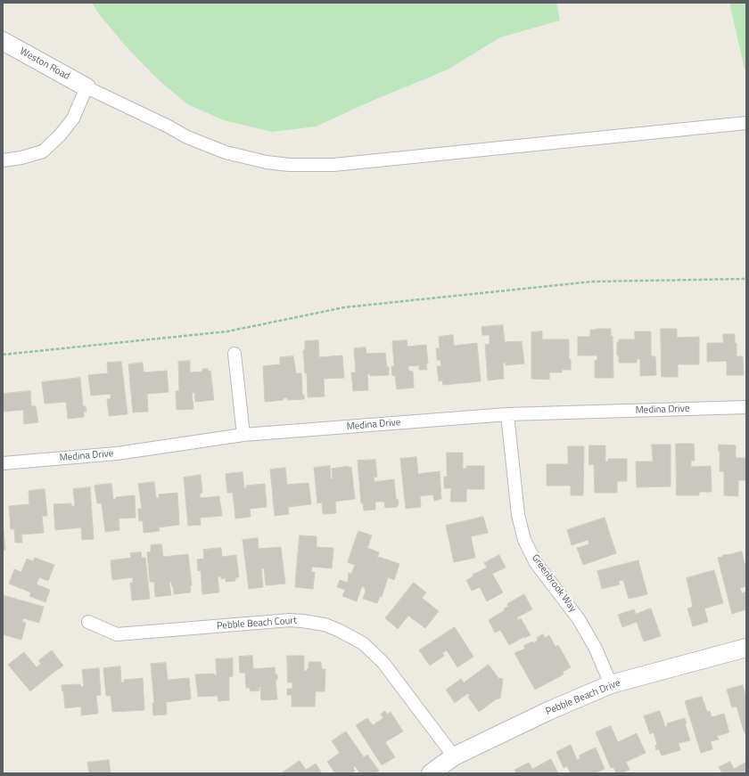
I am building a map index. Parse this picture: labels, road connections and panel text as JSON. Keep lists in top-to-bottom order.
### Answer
{
  "streets": {
    "street": [
      "Weston Road",
      "Medina Drive",
      "Greenbrook Way",
      "Pebble Beach Court",
      "Pebble Beach Drive"
    ]
  },
  "crossings": [
    ["Medina Drive", "Greenbrook Way"],
    ["Greenbrook Way", "Pebble Beach Drive"],
    ["Pebble Beach Court", "Pebble Beach Drive"]
  ]
}
